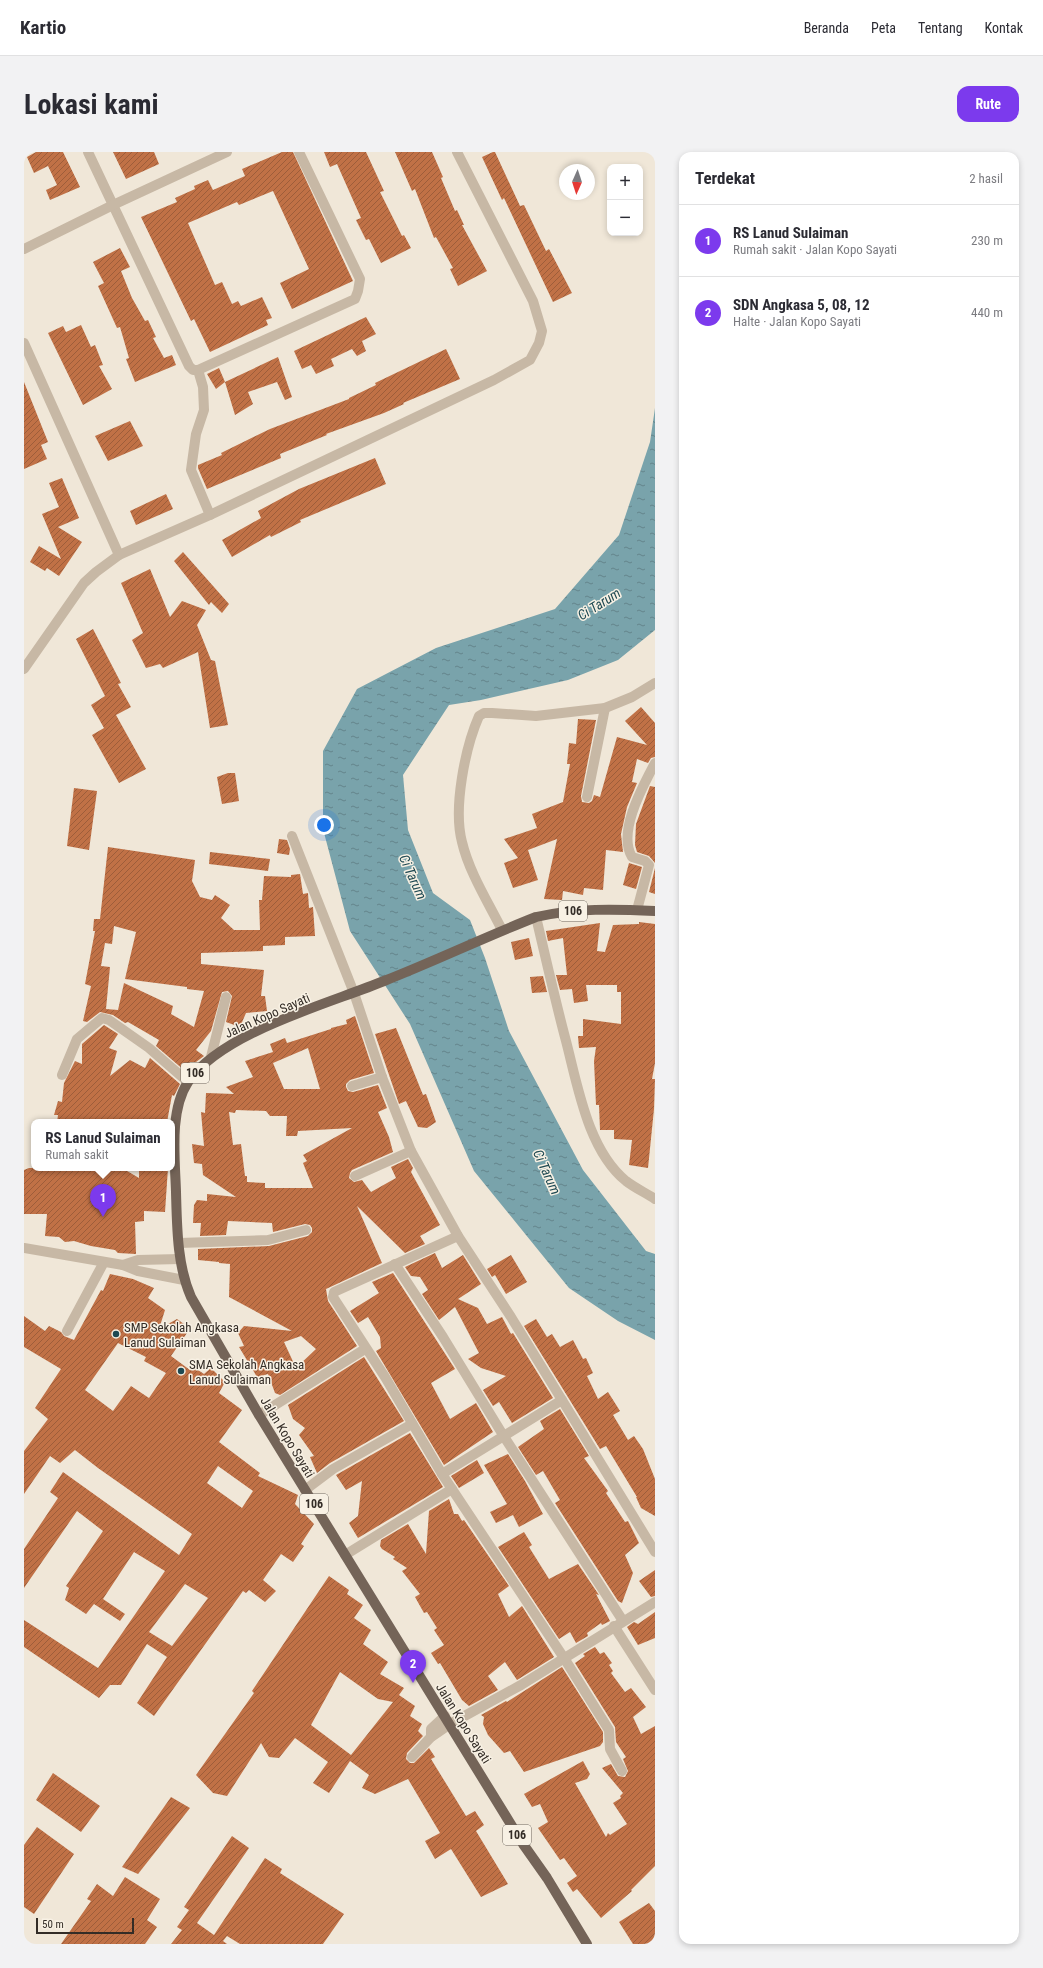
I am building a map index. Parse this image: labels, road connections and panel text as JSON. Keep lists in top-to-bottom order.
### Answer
{
  "streets": {
    "main road": ["106", "Jalan Kopo Sayati"]
  },
  "crossings": [
    ["106", "Jalan Kopo Sayati"]
  ],
  "water": ["Ci Tarum"],
  "places": ["SMP Sekolah Angkasa Lanud Sulaiman", "SMA Sekolah Angkasa Lanud Sulaiman"],
  "scale_bar": "50 m",
  "north": "bottom",
  "page": {
    "header": "Kartio",
    "nav": [
      "Beranda",
      "Peta",
      "Tentang",
      "Kontak"
    ],
    "buttons": "Rute",
    "title": "Lokasi kami",
    "heading": ["Terdekat", "2 hasil"],
    "map_buttons": ["+", "−"],
    "list": [
      {
        "mark": "1",
        "name": "RS Lanud Sulaiman",
        "note": "Rumah sakit · Jalan Kopo Sayati",
        "value": "230 m"
      },
      {
        "mark": "2",
        "name": "SDN Angkasa 5, 08, 12",
        "note": "Halte · Jalan Kopo Sayati",
        "value": "440 m"
      }
    ],
    "popup": ["RS Lanud Sulaiman", "Rumah sakit"],
    "pins": ["1", "2"],
    "scale": "50 m"
  }
}
